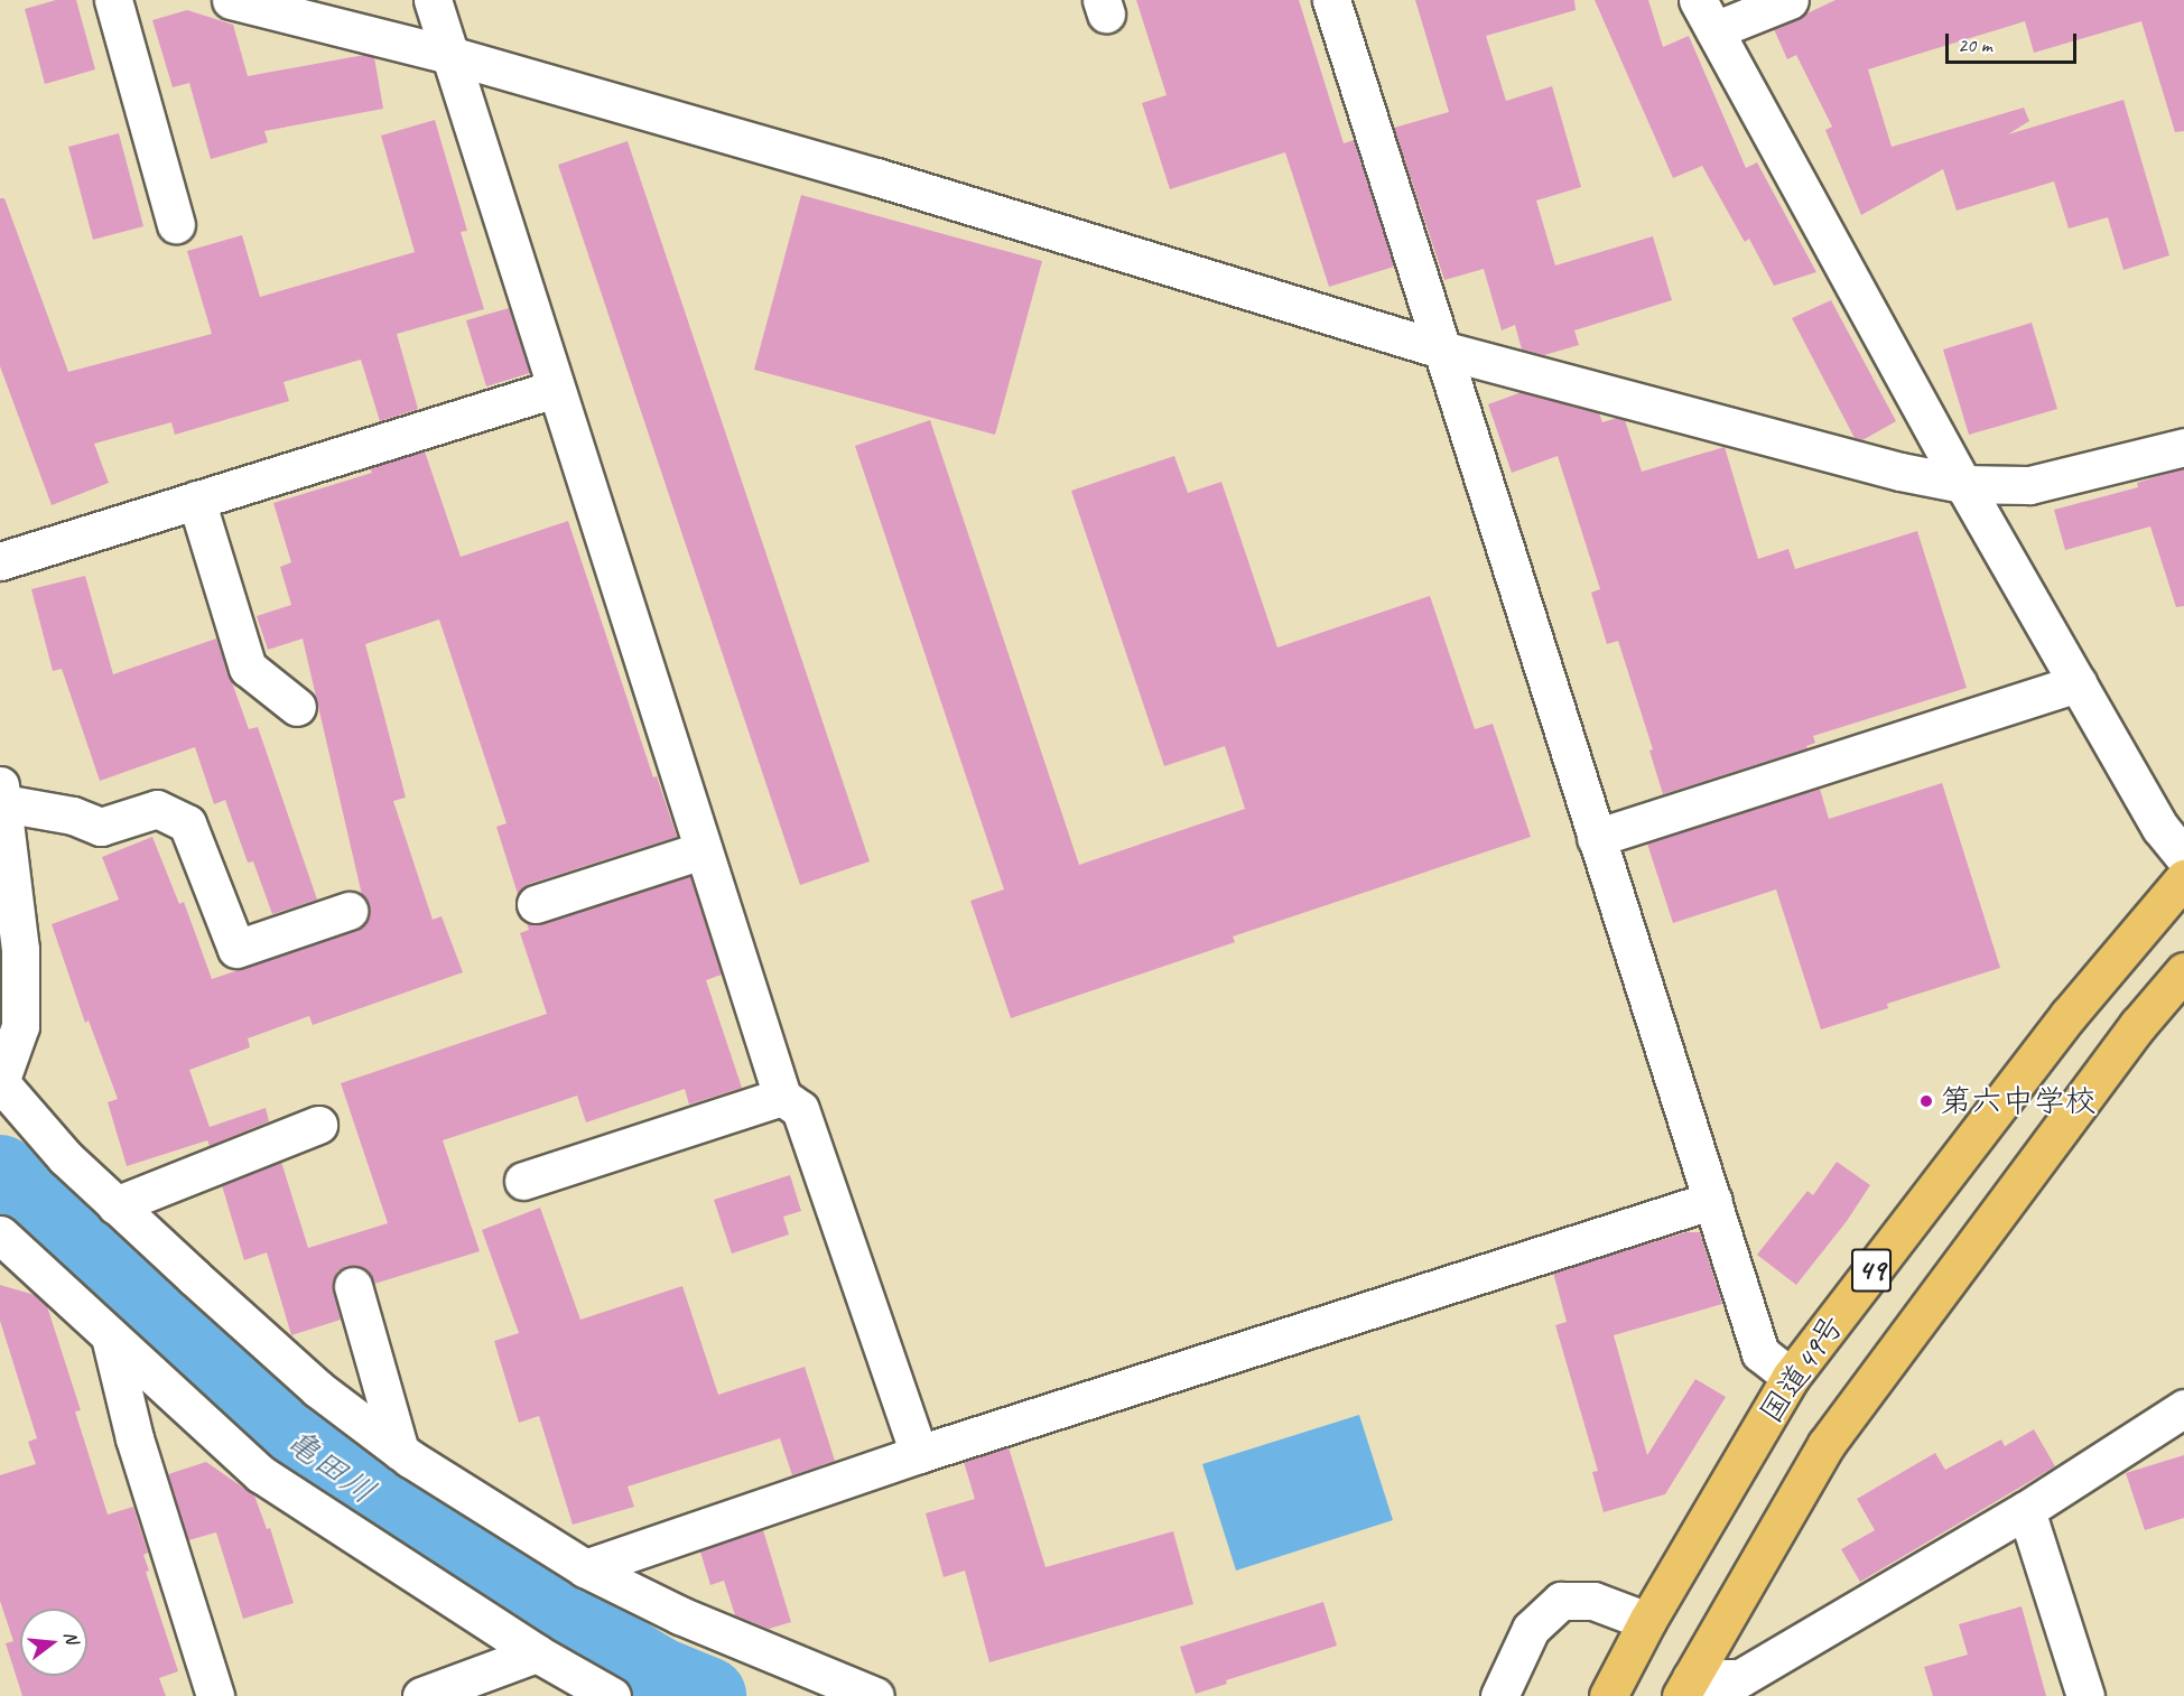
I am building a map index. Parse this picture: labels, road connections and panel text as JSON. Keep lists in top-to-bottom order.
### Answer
{
  "streets": {
    "highway": ["49", "国道49号"]
  },
  "water": ["亀田川"],
  "places": ["第六中学校"],
  "scale_bar": "20 m",
  "north": "right"
}
